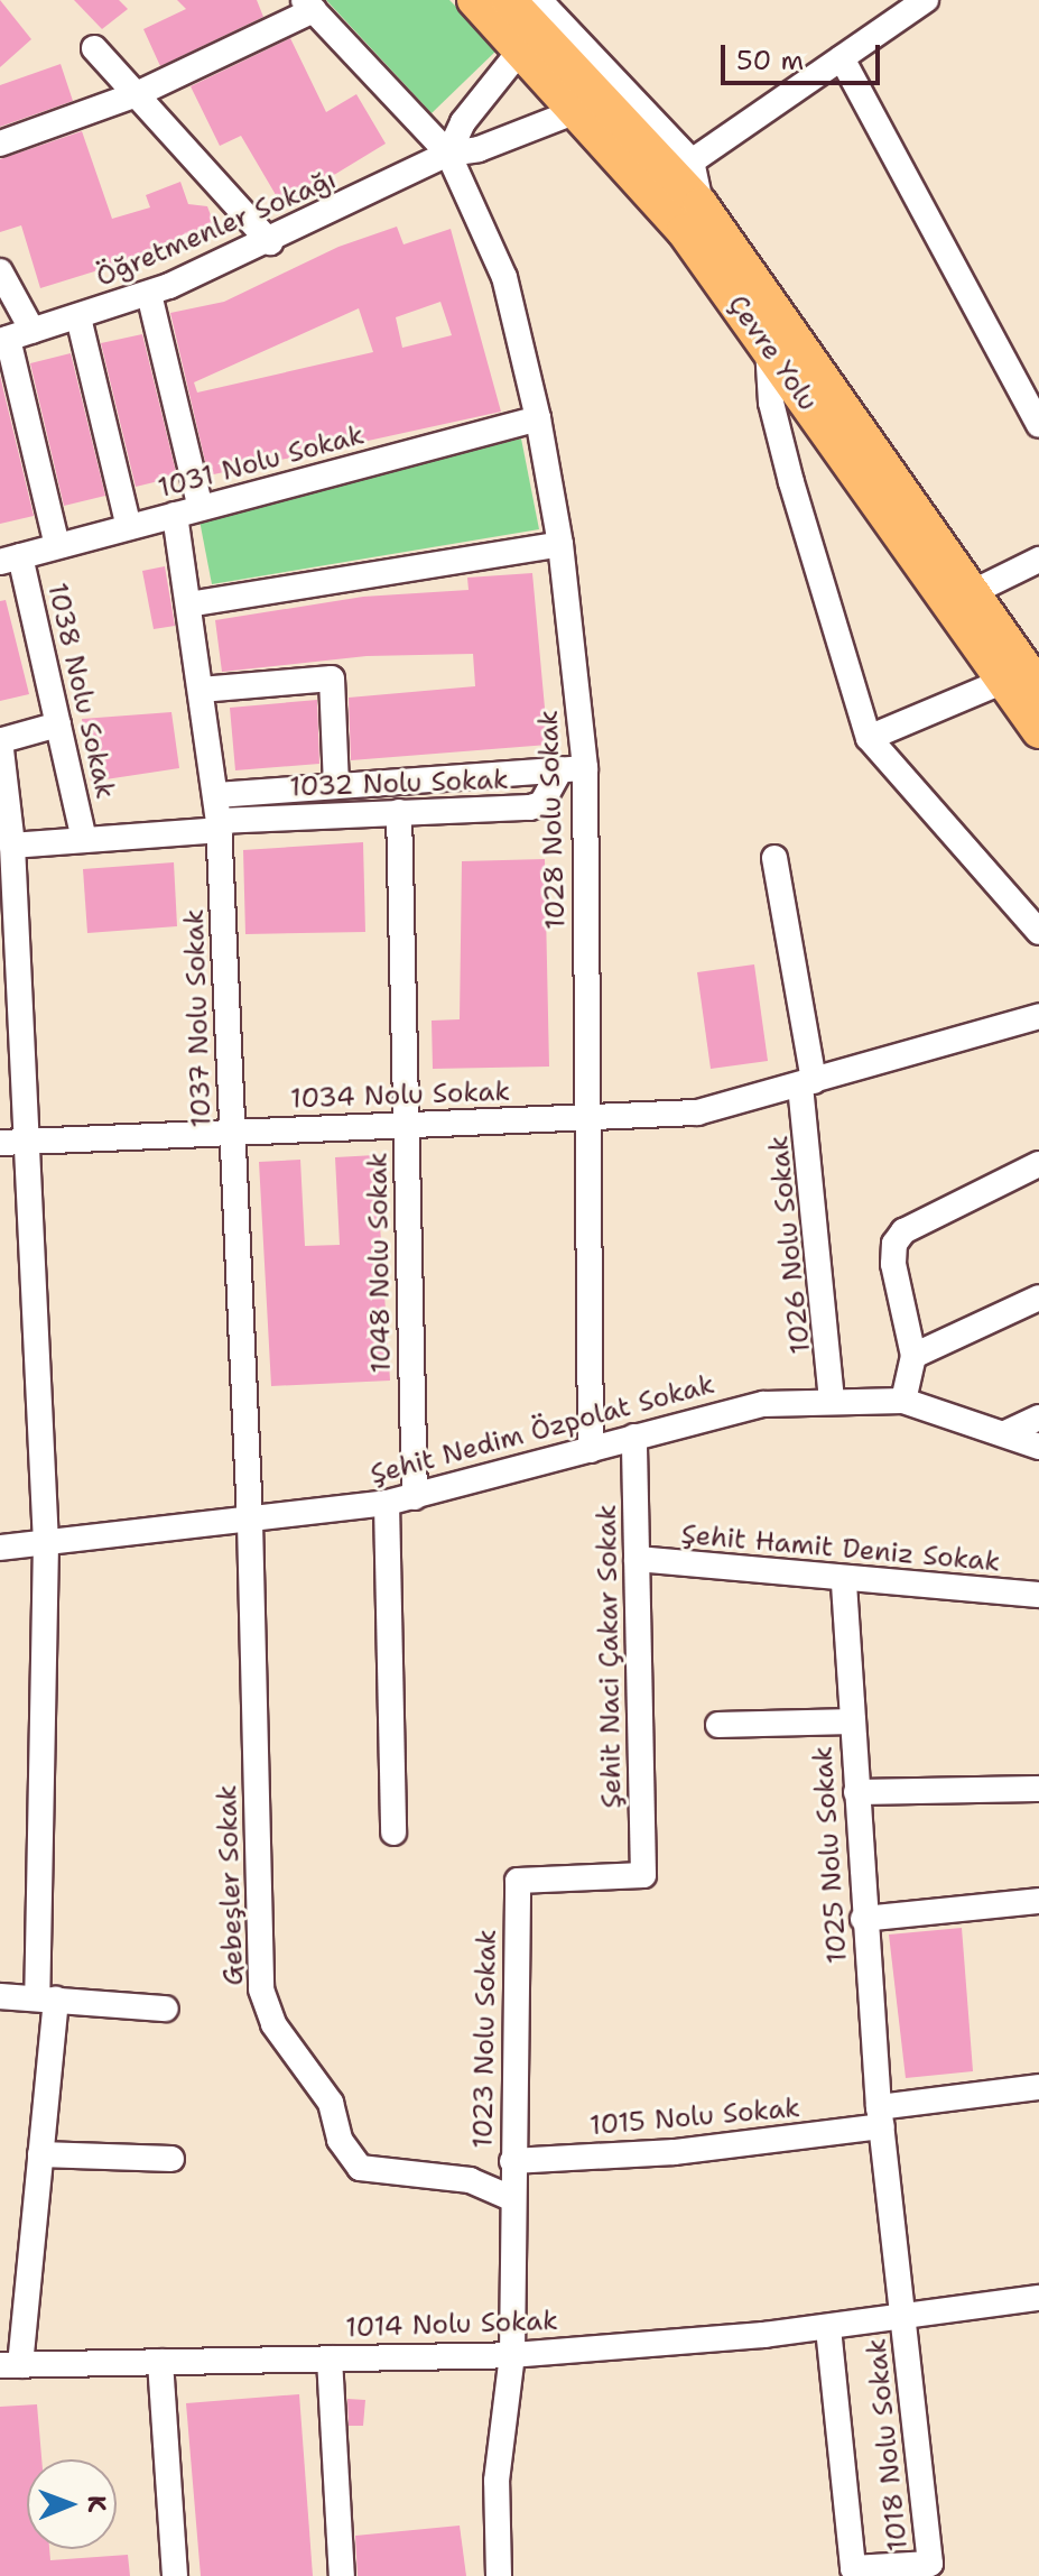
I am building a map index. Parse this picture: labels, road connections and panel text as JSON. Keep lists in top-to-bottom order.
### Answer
{
  "streets": {
    "main road": ["Çevre Yolu"],
    "street": [
      "Öğretmenler Sokağı",
      "1031 Nolu Sokak",
      "1038 Nolu Sokak",
      "1032 Nolu Sokak",
      "1028 Nolu Sokak",
      "1037 Nolu Sokak",
      "1034 Nolu Sokak",
      "1026 Nolu Sokak",
      "1048 Nolu Sokak",
      "Şehit Nedim Özpolat Sokak",
      "Şehit Hamit Deniz Sokak",
      "Şehit Naci Çakar Sokak",
      "1025 Nolu Sokak",
      "Gebeşler Sokak",
      "1023 Nolu Sokak",
      "1015 Nolu Sokak",
      "1014 Nolu Sokak",
      "1018 Nolu Sokak"
    ]
  },
  "crossings": [
    ["Öğretmenler Sokağı", "Çevre Yolu"],
    ["Öğretmenler Sokağı", "1028 Nolu Sokak"],
    ["1031 Nolu Sokak", "1038 Nolu Sokak"],
    ["1031 Nolu Sokak", "1028 Nolu Sokak"],
    ["1031 Nolu Sokak", "1037 Nolu Sokak"],
    ["1038 Nolu Sokak", "1032 Nolu Sokak"],
    ["1032 Nolu Sokak", "1028 Nolu Sokak"],
    ["1032 Nolu Sokak", "1037 Nolu Sokak"],
    ["1032 Nolu Sokak", "1048 Nolu Sokak"],
    ["1028 Nolu Sokak", "1034 Nolu Sokak"],
    ["1028 Nolu Sokak", "Şehit Nedim Özpolat Sokak"],
    ["1037 Nolu Sokak", "1034 Nolu Sokak"],
    ["1037 Nolu Sokak", "Şehit Nedim Özpolat Sokak"],
    ["1037 Nolu Sokak", "Gebeşler Sokak"],
    ["1034 Nolu Sokak", "1026 Nolu Sokak"],
    ["1034 Nolu Sokak", "1048 Nolu Sokak"],
    ["1026 Nolu Sokak", "Şehit Nedim Özpolat Sokak"],
    ["1048 Nolu Sokak", "Şehit Nedim Özpolat Sokak"],
    ["Şehit Nedim Özpolat Sokak", "Şehit Naci Çakar Sokak"],
    ["Şehit Nedim Özpolat Sokak", "Gebeşler Sokak"],
    ["Şehit Hamit Deniz Sokak", "Şehit Naci Çakar Sokak"],
    ["Şehit Hamit Deniz Sokak", "1025 Nolu Sokak"],
    ["Şehit Naci Çakar Sokak", "1023 Nolu Sokak"],
    ["1025 Nolu Sokak", "1015 Nolu Sokak"],
    ["1025 Nolu Sokak", "1014 Nolu Sokak"],
    ["1025 Nolu Sokak", "1018 Nolu Sokak"],
    ["Gebeşler Sokak", "1023 Nolu Sokak"],
    ["1023 Nolu Sokak", "1015 Nolu Sokak"],
    ["1014 Nolu Sokak", "1018 Nolu Sokak"]
  ],
  "scale_bar": "50 m",
  "north": "right"
}
